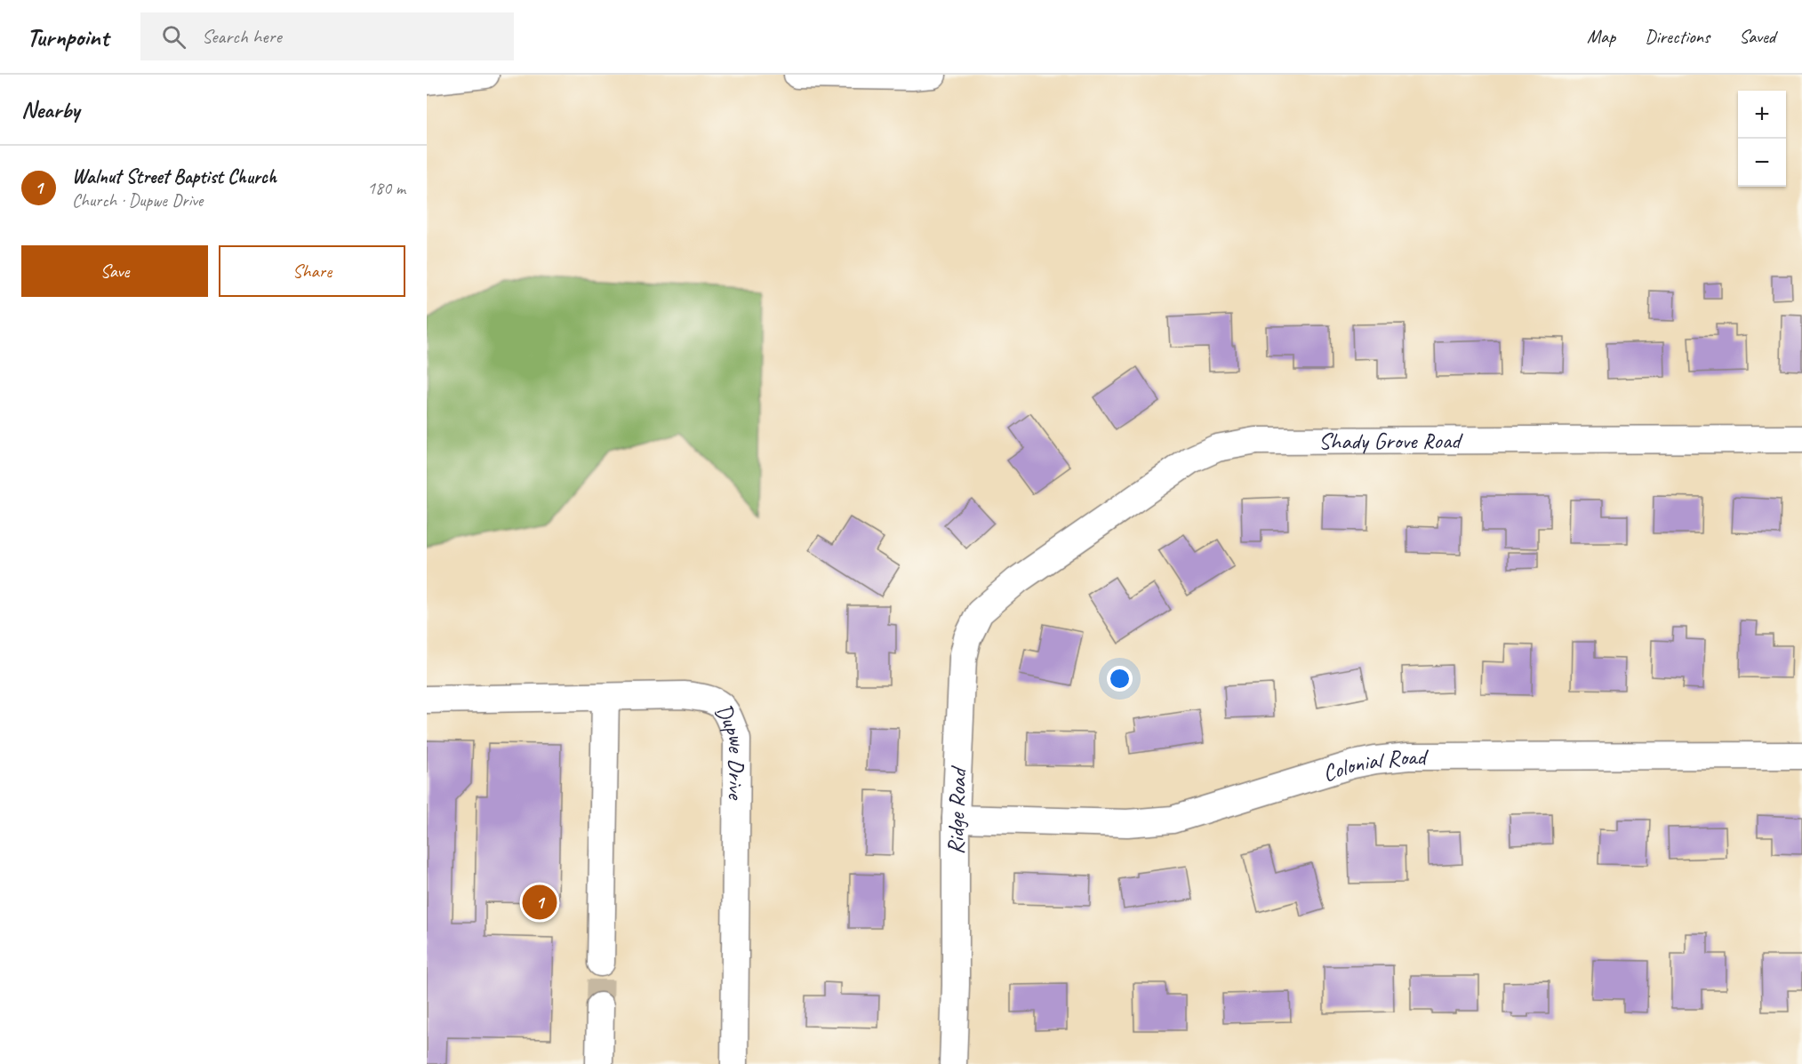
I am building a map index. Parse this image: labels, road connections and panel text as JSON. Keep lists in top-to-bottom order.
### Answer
{
  "streets": {
    "street": [
      "Shady Grove Road",
      "Dupwe Drive",
      "Colonial Road",
      "Ridge Road"
    ]
  },
  "crossings": [
    ["Shady Grove Road", "Ridge Road"],
    ["Colonial Road", "Ridge Road"]
  ],
  "page": {
    "header": "Turnpoint",
    "search": "Search here",
    "nav": ["Map", "Directions", "Saved"],
    "heading": "Nearby",
    "map_buttons": ["+", "−"],
    "list": [
      {
        "mark": "1",
        "name": "Walnut Street Baptist Church",
        "note": "Church · Dupwe Drive",
        "value": "180 m"
      }
    ],
    "buttons": ["Save", "Share"],
    "pins": "1"
  }
}
